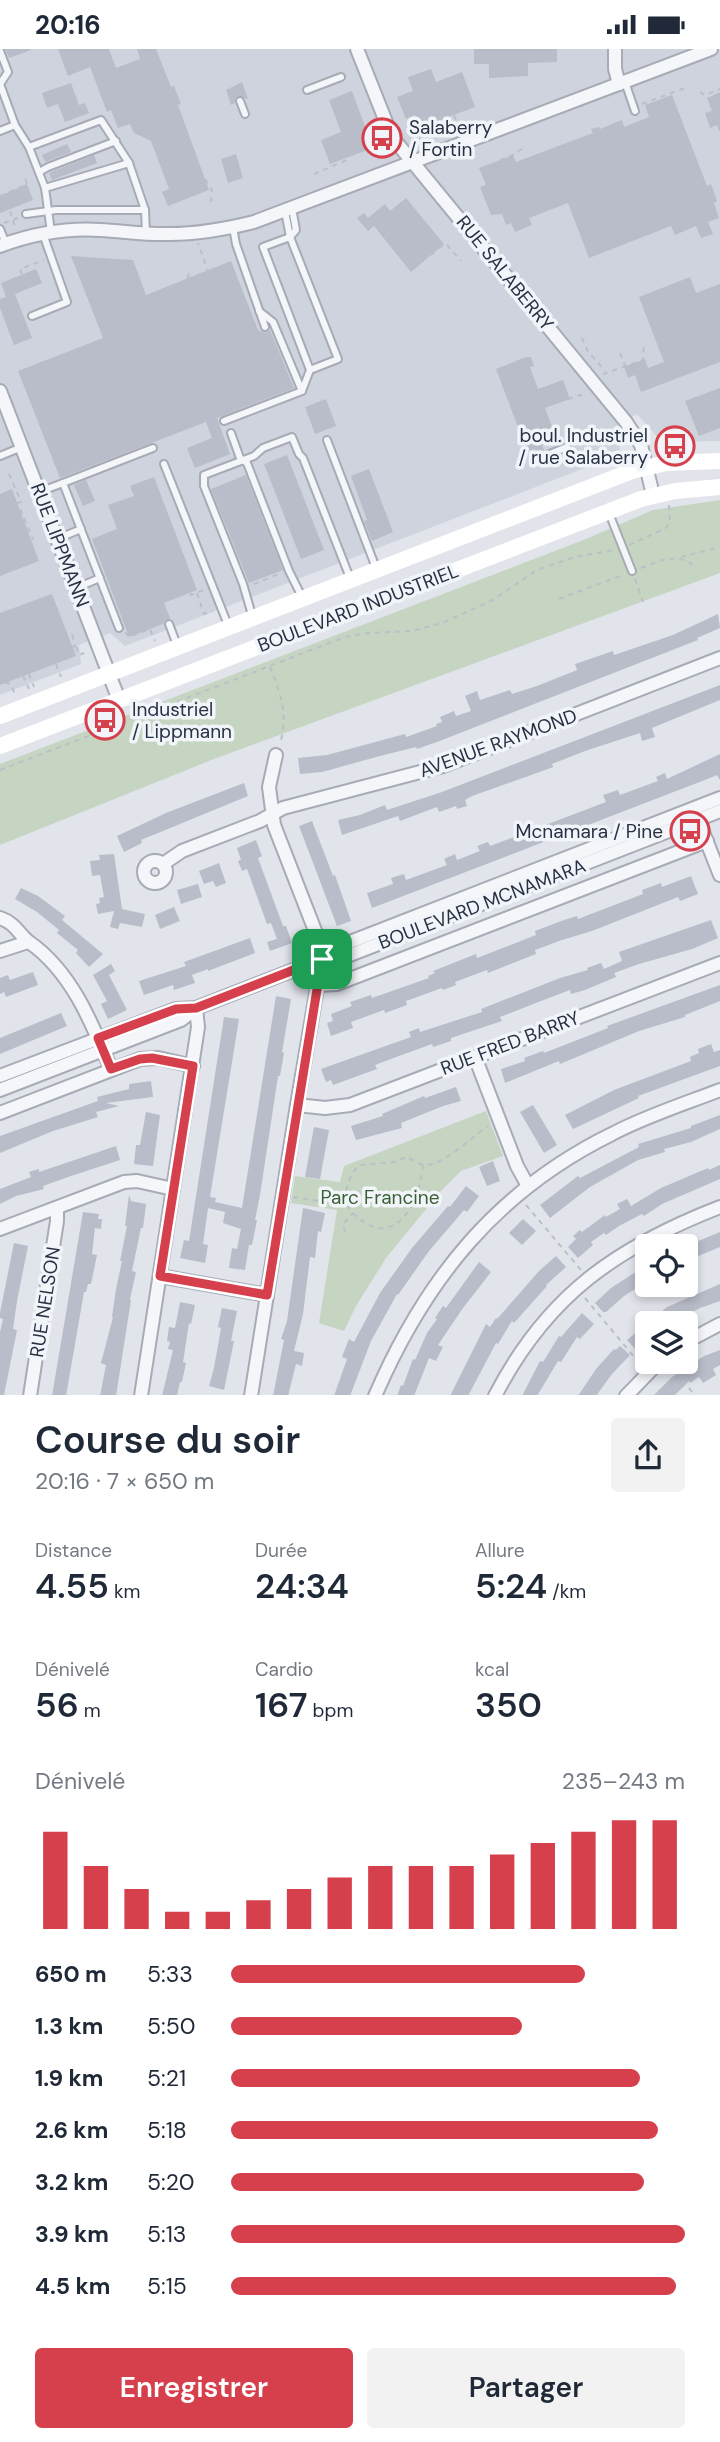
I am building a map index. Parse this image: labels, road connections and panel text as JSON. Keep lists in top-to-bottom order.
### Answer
{
  "streets": {
    "street": [
      "RUE SALABERRY",
      "RUE LIPPMANN",
      "BOULEVARD INDUSTRIEL",
      "AVENUE RAYMOND",
      "BOULEVARD MCNAMARA",
      "RUE FRED BARRY",
      "RUE NELSON"
    ]
  },
  "crossings": [
    ["RUE SALABERRY", "BOULEVARD INDUSTRIEL"],
    ["RUE LIPPMANN", "BOULEVARD INDUSTRIEL"]
  ],
  "parks": ["Parc Francine"],
  "places": {
    "bus stop": [
      "Salaberry / Fortin",
      "boul. Industriel / rue Salaberry",
      "Industriel / Lippmann",
      "Mcnamara / Pine"
    ]
  },
  "page": {
    "status": "20:16",
    "heading": ["Course du soir", "20:16 · 7 × 650 m"],
    "stats": [
      ["Distance", "4.55 km"],
      ["Durée", "24:34"],
      ["Allure", "5:24 /km"],
      ["Dénivelé", "56 m"],
      ["Cardio", "167 bpm"],
      ["kcal", "350"]
    ],
    "chart": ["Dénivelé", "235–243 m"],
    "list": [
      {
        "name": "650 m",
        "note": "5:33"
      },
      {
        "name": "1.3 km",
        "note": "5:50"
      },
      {
        "name": "1.9 km",
        "note": "5:21"
      },
      {
        "name": "2.6 km",
        "note": "5:18"
      },
      {
        "name": "3.2 km",
        "note": "5:20"
      },
      {
        "name": "3.9 km",
        "note": "5:13"
      },
      {
        "name": "4.5 km",
        "note": "5:15"
      }
    ],
    "buttons": ["Enregistrer", "Partager"]
  }
}
